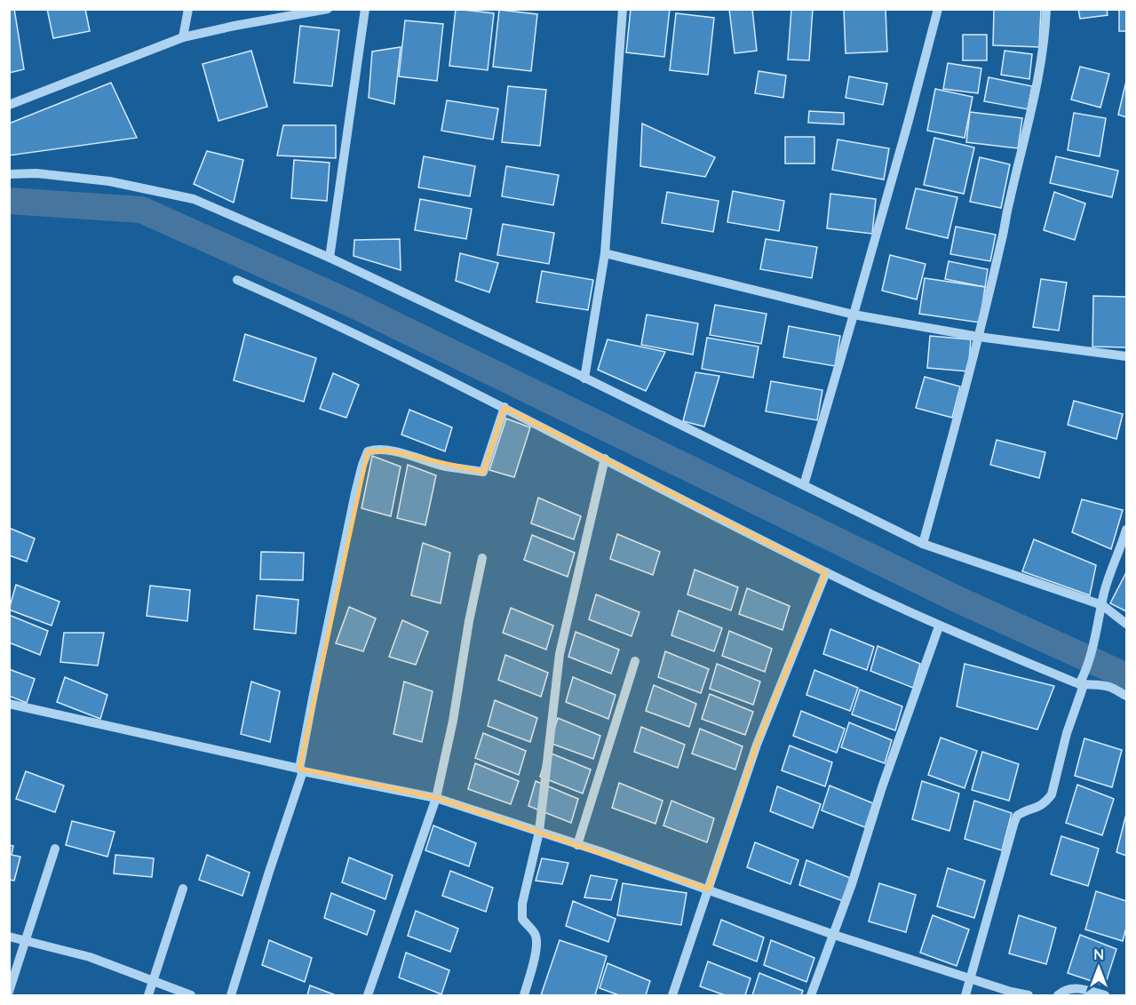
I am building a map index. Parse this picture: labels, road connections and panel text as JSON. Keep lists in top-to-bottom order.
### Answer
{
  "north": "top"
}
